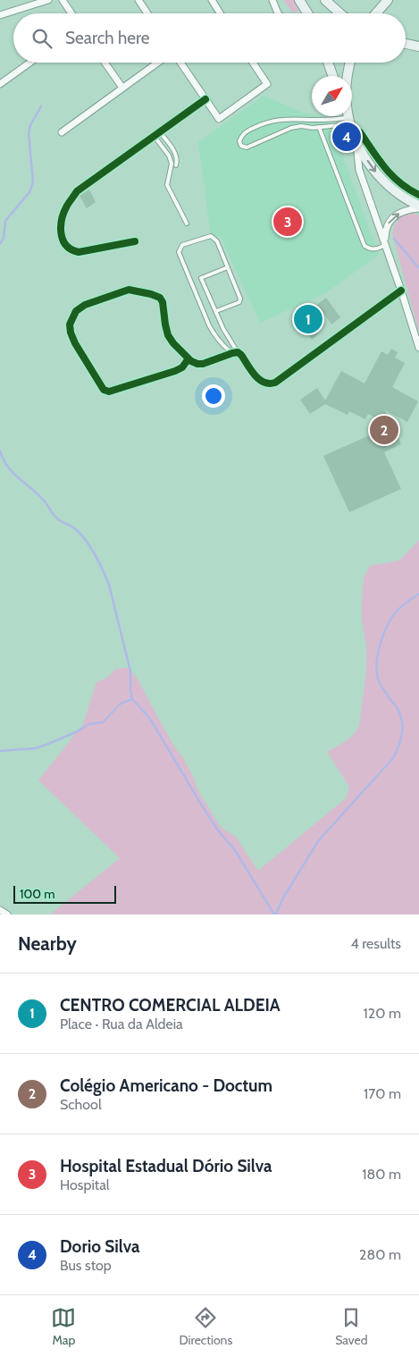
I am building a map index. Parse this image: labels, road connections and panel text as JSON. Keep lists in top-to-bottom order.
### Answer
{
  "scale_bar": "100 m",
  "north": "top right",
  "page": {
    "search": "Search here",
    "pins": [
      "4",
      "3",
      "1",
      "2"
    ],
    "scale": "100 m",
    "heading": ["Nearby", "4 results"],
    "list": [
      {
        "mark": "1",
        "name": "CENTRO COMERCIAL ALDEIA",
        "note": "Place · Rua da Aldeia",
        "value": "120 m"
      },
      {
        "mark": "2",
        "name": "Colégio Americano - Doctum",
        "note": "School",
        "value": "170 m"
      },
      {
        "mark": "3",
        "name": "Hospital Estadual Dório Silva",
        "note": "Hospital",
        "value": "180 m"
      },
      {
        "mark": "4",
        "name": "Dorio Silva",
        "note": "Bus stop",
        "value": "280 m"
      }
    ],
    "nav": ["Map", "Directions", "Saved"]
  }
}
